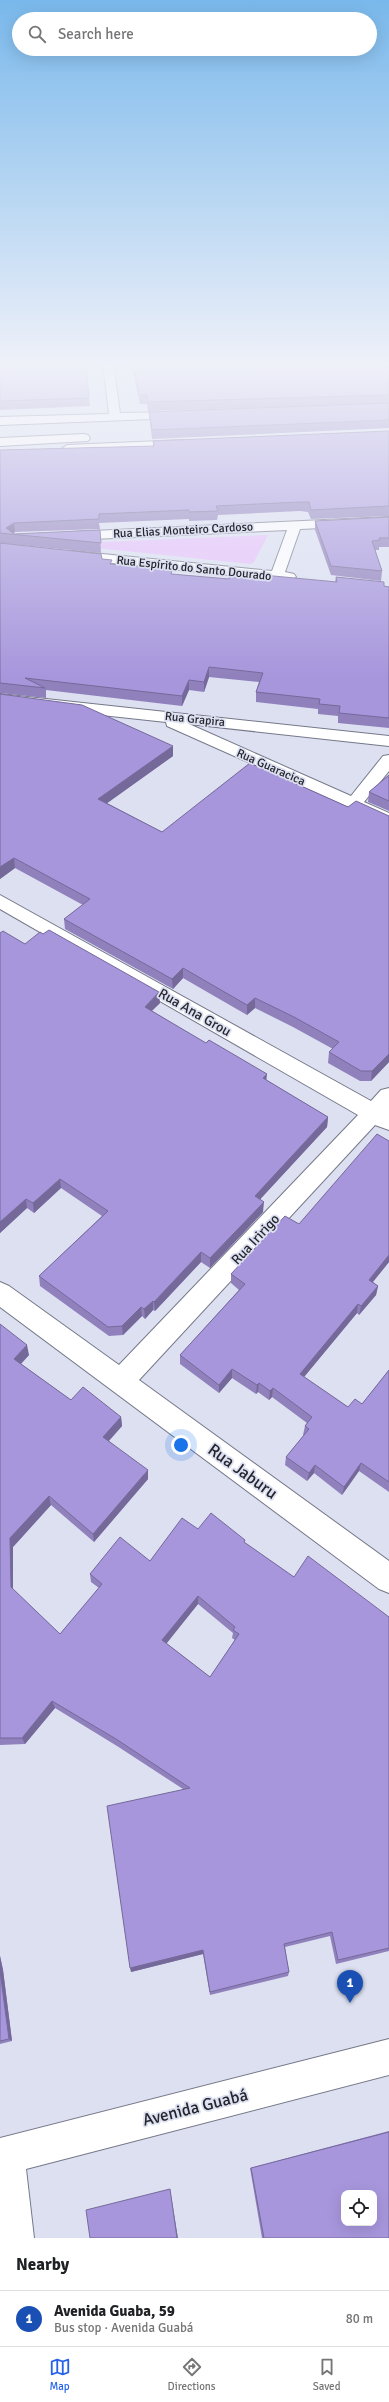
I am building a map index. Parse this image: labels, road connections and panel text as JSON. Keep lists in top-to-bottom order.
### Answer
{
  "streets": {
    "street": [
      "Rua Elias Monteiro Cardoso",
      "Rua Espírito do Santo Dourado",
      "Rua Grapira",
      "Rua Guaracica",
      "Rua Ana Grou",
      "Rua Iririgo",
      "Rua Jaburu",
      "Avenida Guabá"
    ]
  },
  "crossings": [
    ["Rua Grapira", "Rua Guaracica"],
    ["Rua Ana Grou", "Rua Iririgo"],
    ["Rua Iririgo", "Rua Jaburu"]
  ],
  "page": {
    "search": "Search here",
    "pins": "1",
    "heading": "Nearby",
    "list": [
      {
        "mark": "1",
        "name": "Avenida Guaba, 59",
        "note": "Bus stop · Avenida Guabá",
        "value": "80 m"
      }
    ],
    "nav": ["Map", "Directions", "Saved"]
  }
}
